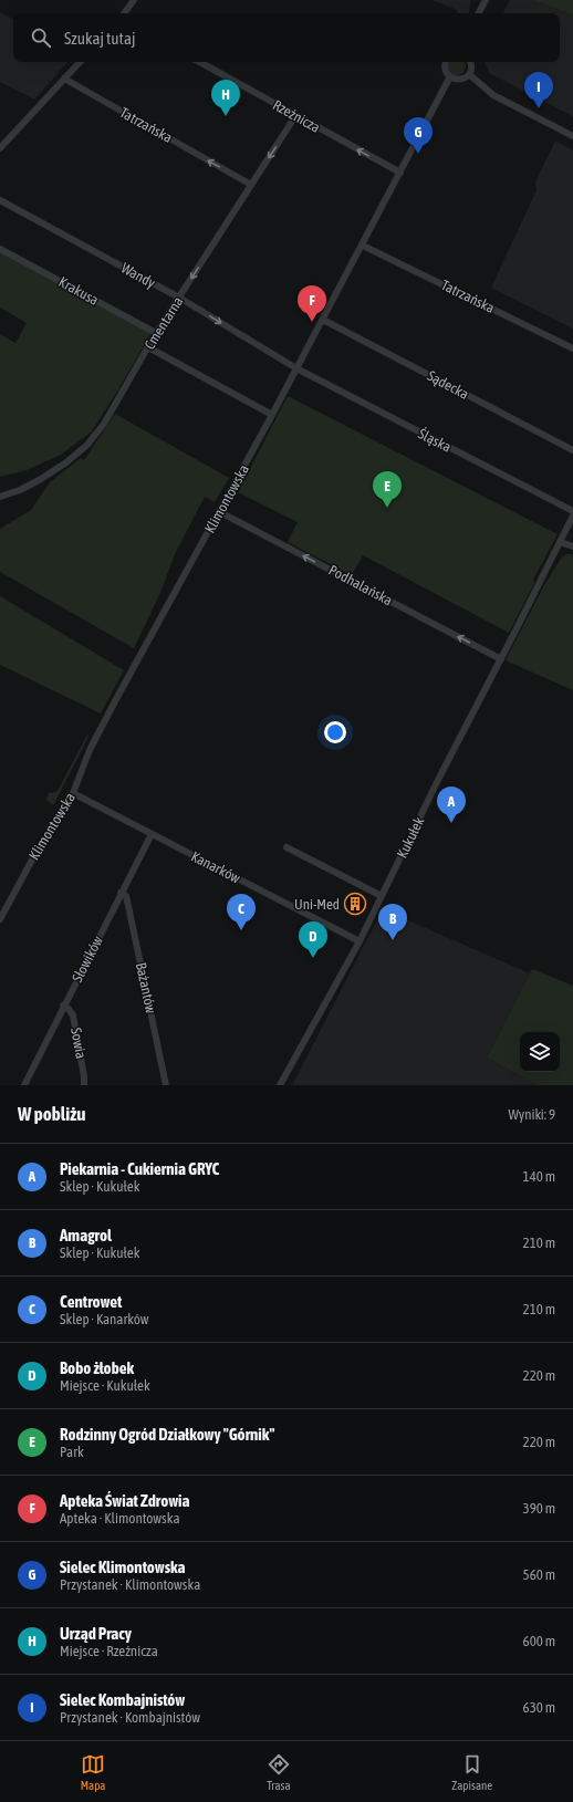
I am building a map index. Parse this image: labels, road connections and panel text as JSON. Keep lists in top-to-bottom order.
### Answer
{
  "streets": {
    "street": [
      "Rzeźnicza",
      "Tatrzańska",
      "Wandy",
      "Krakusa",
      "Cmentarna",
      "Sądecka",
      "Śląska",
      "Klimontowska",
      "Podhalańska",
      "Kukułek",
      "Kanarków",
      "Słowików",
      "Bażantów",
      "Sowia"
    ]
  },
  "crossings": [
    ["Rzeźnicza", "Cmentarna"],
    ["Rzeźnicza", "Klimontowska"],
    ["Tatrzańska", "Cmentarna"],
    ["Tatrzańska", "Klimontowska"],
    ["Wandy", "Cmentarna"],
    ["Wandy", "Śląska"],
    ["Wandy", "Klimontowska"],
    ["Krakusa", "Cmentarna"],
    ["Sądecka", "Klimontowska"],
    ["Śląska", "Klimontowska"],
    ["Klimontowska", "Podhalańska"],
    ["Klimontowska", "Kanarków"],
    ["Podhalańska", "Kukułek"],
    ["Kukułek", "Kanarków"],
    ["Kanarków", "Słowików"],
    ["Słowików", "Bażantów"],
    ["Słowików", "Sowia"]
  ],
  "one_way": [
    "Rzeźnicza",
    "Tatrzańska",
    "Cmentarna",
    "Podhalańska"
  ],
  "places": {
    "building": ["Uni-Med"]
  },
  "page": {
    "search": "Szukaj tutaj",
    "pins": [
      "I",
      "H",
      "G",
      "F",
      "E",
      "A",
      "C",
      "B",
      "D"
    ],
    "heading": ["W pobliżu", "Wyniki: 9"],
    "list": [
      {
        "mark": "A",
        "name": "Piekarnia - Cukiernia GRYC",
        "note": "Sklep · Kukułek",
        "value": "140 m"
      },
      {
        "mark": "B",
        "name": "Amagrol",
        "note": "Sklep · Kukułek",
        "value": "210 m"
      },
      {
        "mark": "C",
        "name": "Centrowet",
        "note": "Sklep · Kanarków",
        "value": "210 m"
      },
      {
        "mark": "D",
        "name": "Bobo żłobek",
        "note": "Miejsce · Kukułek",
        "value": "220 m"
      },
      {
        "mark": "E",
        "name": "Rodzinny Ogród Działkowy \"Górnik\"",
        "note": "Park",
        "value": "220 m"
      },
      {
        "mark": "F",
        "name": "Apteka Świat Zdrowia",
        "note": "Apteka · Klimontowska",
        "value": "390 m"
      },
      {
        "mark": "G",
        "name": "Sielec Klimontowska",
        "note": "Przystanek · Klimontowska",
        "value": "560 m"
      },
      {
        "mark": "H",
        "name": "Urząd Pracy",
        "note": "Miejsce · Rzeźnicza",
        "value": "600 m"
      },
      {
        "mark": "I",
        "name": "Sielec Kombajnistów",
        "note": "Przystanek · Kombajnistów",
        "value": "630 m"
      }
    ],
    "nav": ["Mapa", "Trasa", "Zapisane"]
  }
}
